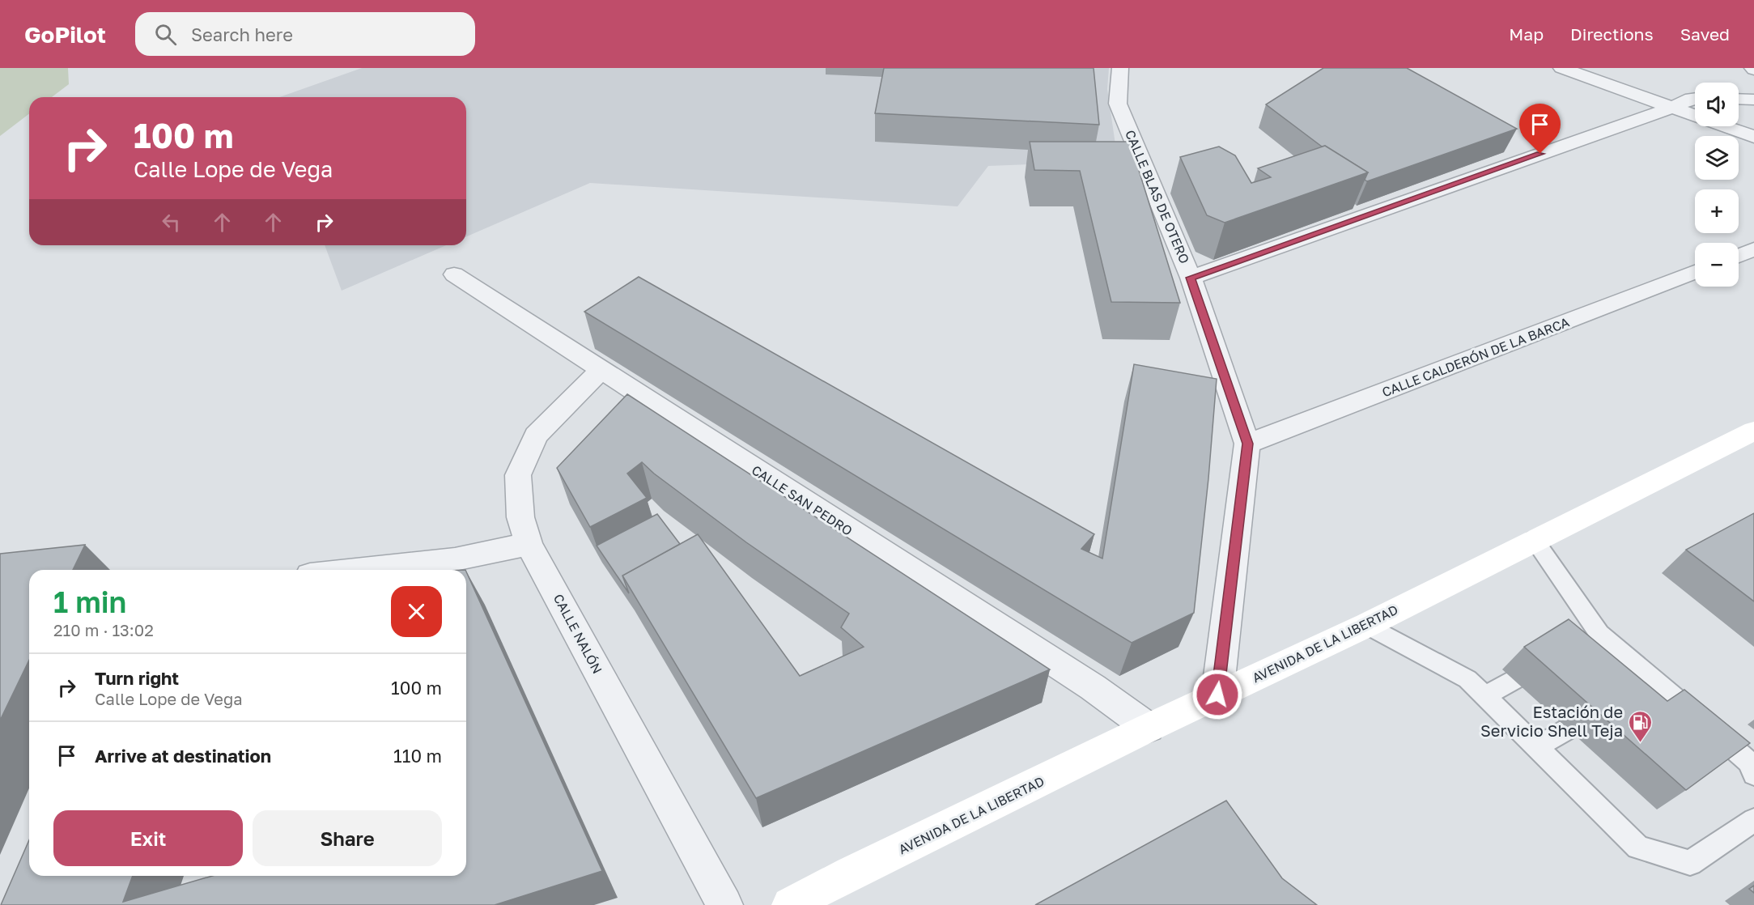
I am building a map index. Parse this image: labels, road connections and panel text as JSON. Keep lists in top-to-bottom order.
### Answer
{
  "streets": {
    "main road": ["AVENIDA DE LA LIBERTAD"],
    "street": [
      "CALLE BLAS DE OTERO",
      "CALLE CALDERÓN DE LA BARCA",
      "CALLE SAN PEDRO",
      "CALLE NALÓN"
    ]
  },
  "crossings": [
    ["CALLE BLAS DE OTERO", "CALLE CALDERÓN DE LA BARCA"],
    ["CALLE BLAS DE OTERO", "AVENIDA DE LA LIBERTAD"],
    ["CALLE SAN PEDRO", "CALLE NALÓN"],
    ["CALLE SAN PEDRO", "AVENIDA DE LA LIBERTAD"]
  ],
  "places": {
    "fuel station": ["Estación de Servicio Shell Teja"]
  },
  "page": {
    "header": "GoPilot",
    "search": "Search here",
    "nav": ["Map", "Directions", "Saved"],
    "map_buttons": ["+", "−"],
    "turn": ["100 m", "Calle Lope de Vega"],
    "heading": ["1 min", "210 m · 13:02"],
    "list": [
      {
        "name": "Turn right",
        "note": "Calle Lope de Vega",
        "value": "100 m"
      },
      {
        "name": "Arrive at destination",
        "value": "110 m"
      }
    ],
    "buttons": ["Exit", "Share"]
  }
}
